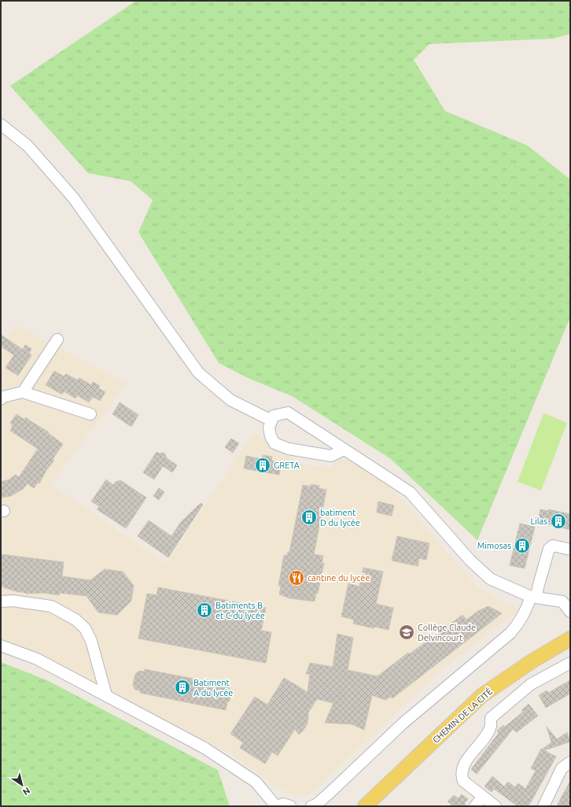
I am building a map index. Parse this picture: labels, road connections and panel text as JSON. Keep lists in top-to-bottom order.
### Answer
{
  "streets": {
    "main road": ["CHEMIN DE LA CITÉ"]
  },
  "places": {
    "building": [
      "GRETA",
      "batiment D du lycée",
      "Lilas",
      "Mimosas",
      "Batiments B et C du lycée",
      "Batiment A du lycée"
    ],
    "restaurant": ["cantine du lycée"],
    "school or university": ["Collège Claude Delvincourt"]
  },
  "north": "bottom right"
}
